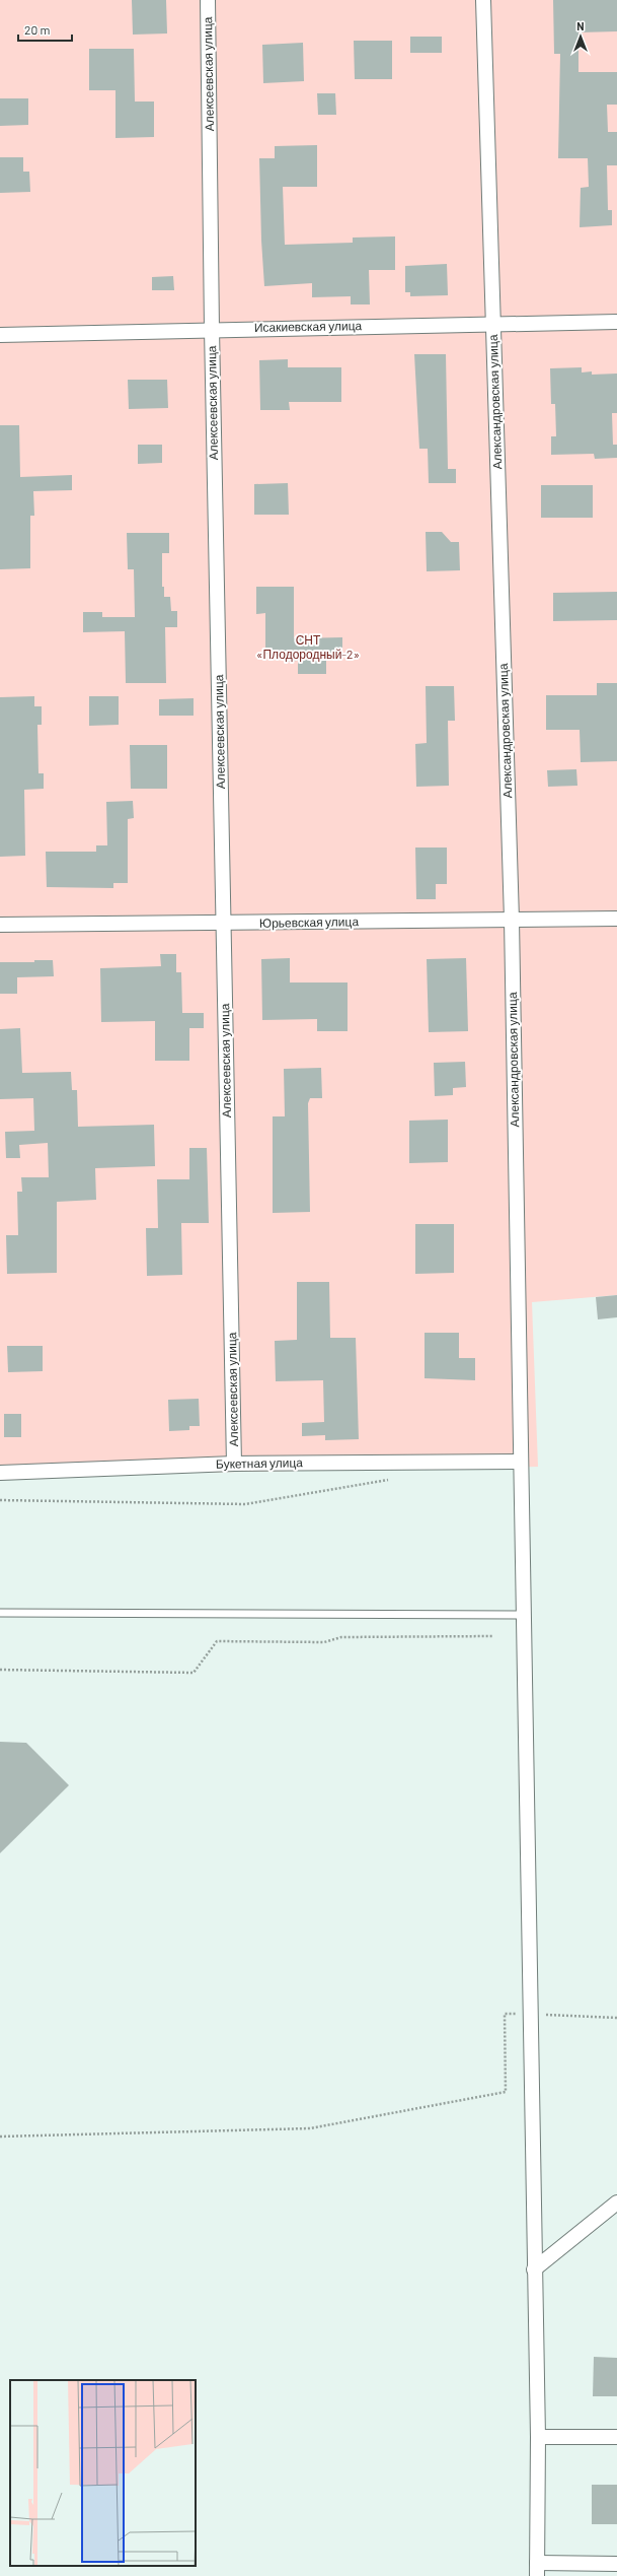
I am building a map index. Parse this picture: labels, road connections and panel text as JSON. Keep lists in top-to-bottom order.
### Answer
{
  "streets": {
    "street": [
      "Алексеевская улица",
      "Исакиевская улица",
      "Александровская улица",
      "Юрьевская улица",
      "Букетная улица"
    ]
  },
  "crossings": [
    ["Алексеевская улица", "Исакиевская улица"],
    ["Алексеевская улица", "Юрьевская улица"],
    ["Алексеевская улица", "Букетная улица"],
    ["Исакиевская улица", "Александровская улица"],
    ["Александровская улица", "Юрьевская улица"],
    ["Александровская улица", "Букетная улица"]
  ],
  "parks": ["СНТ «Плодородный-2»"],
  "scale_bar": "20 m",
  "north": "top"
}
